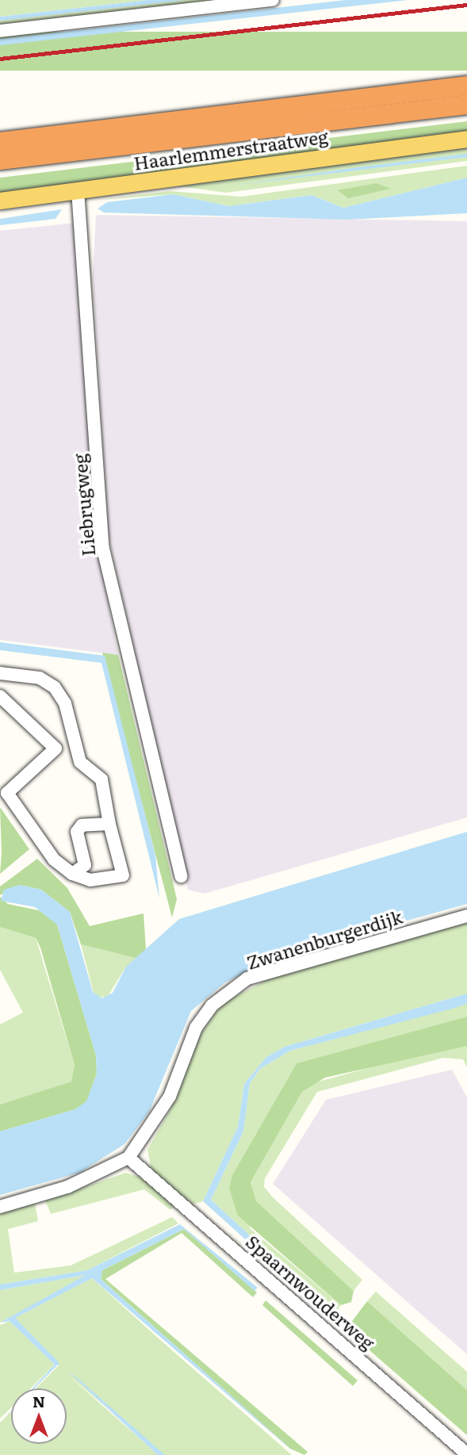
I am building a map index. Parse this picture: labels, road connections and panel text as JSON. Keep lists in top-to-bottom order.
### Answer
{
  "streets": {
    "main road": ["Haarlemmerstraatweg"],
    "street": ["Liebrugweg", "Zwanenburgerdijk", "Spaarnwouderweg"]
  },
  "crossings": [
    ["Haarlemmerstraatweg", "Liebrugweg"],
    ["Zwanenburgerdijk", "Spaarnwouderweg"]
  ],
  "north": "top"
}
